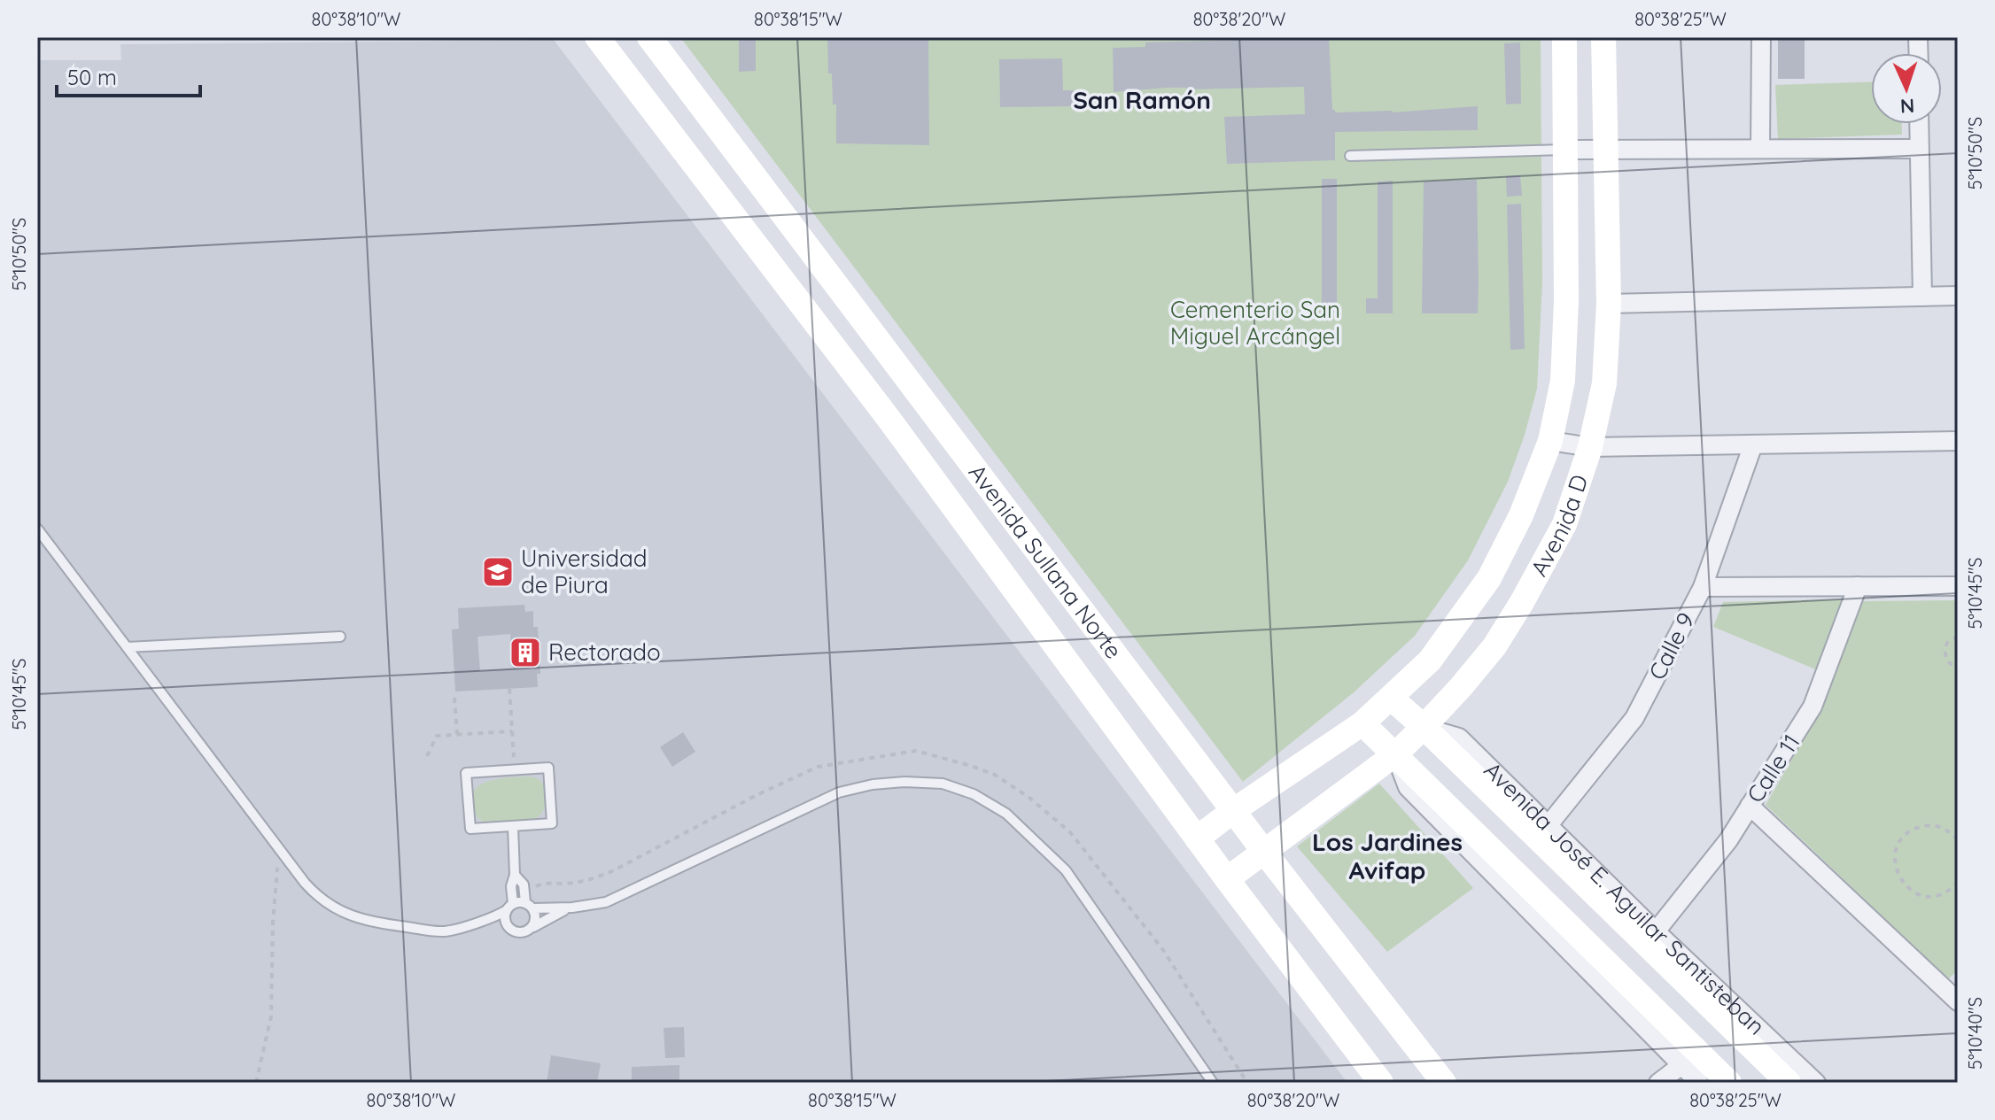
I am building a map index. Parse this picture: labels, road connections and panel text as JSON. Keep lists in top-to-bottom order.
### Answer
{
  "streets": {
    "main road": ["Avenida D", "Avenida Sullana Norte", "Avenida José E. Aguilar Santisteban"],
    "street": ["Calle 9", "Calle 11"]
  },
  "crossings": [
    ["Avenida D", "Avenida Sullana Norte"],
    ["Avenida D", "Avenida José E. Aguilar Santisteban"],
    ["Calle 9", "Avenida José E. Aguilar Santisteban"],
    ["Calle 11", "Avenida José E. Aguilar Santisteban"]
  ],
  "districts": ["San Ramón", "Los Jardines Avifap"],
  "parks": ["Cementerio San Miguel Arcángel"],
  "places": {
    "school or university": ["Universidad de Piura"],
    "building": ["Rectorado"]
  },
  "scale_bar": "50 m",
  "north": "bottom",
  "coordinates": [
    "80°38'10\"W",
    "80°38'15\"W",
    "80°38'20\"W",
    "80°38'25\"W",
    "5°10'50\"S",
    "5°10'45\"S",
    "5°10'40\"S"
  ]
}
